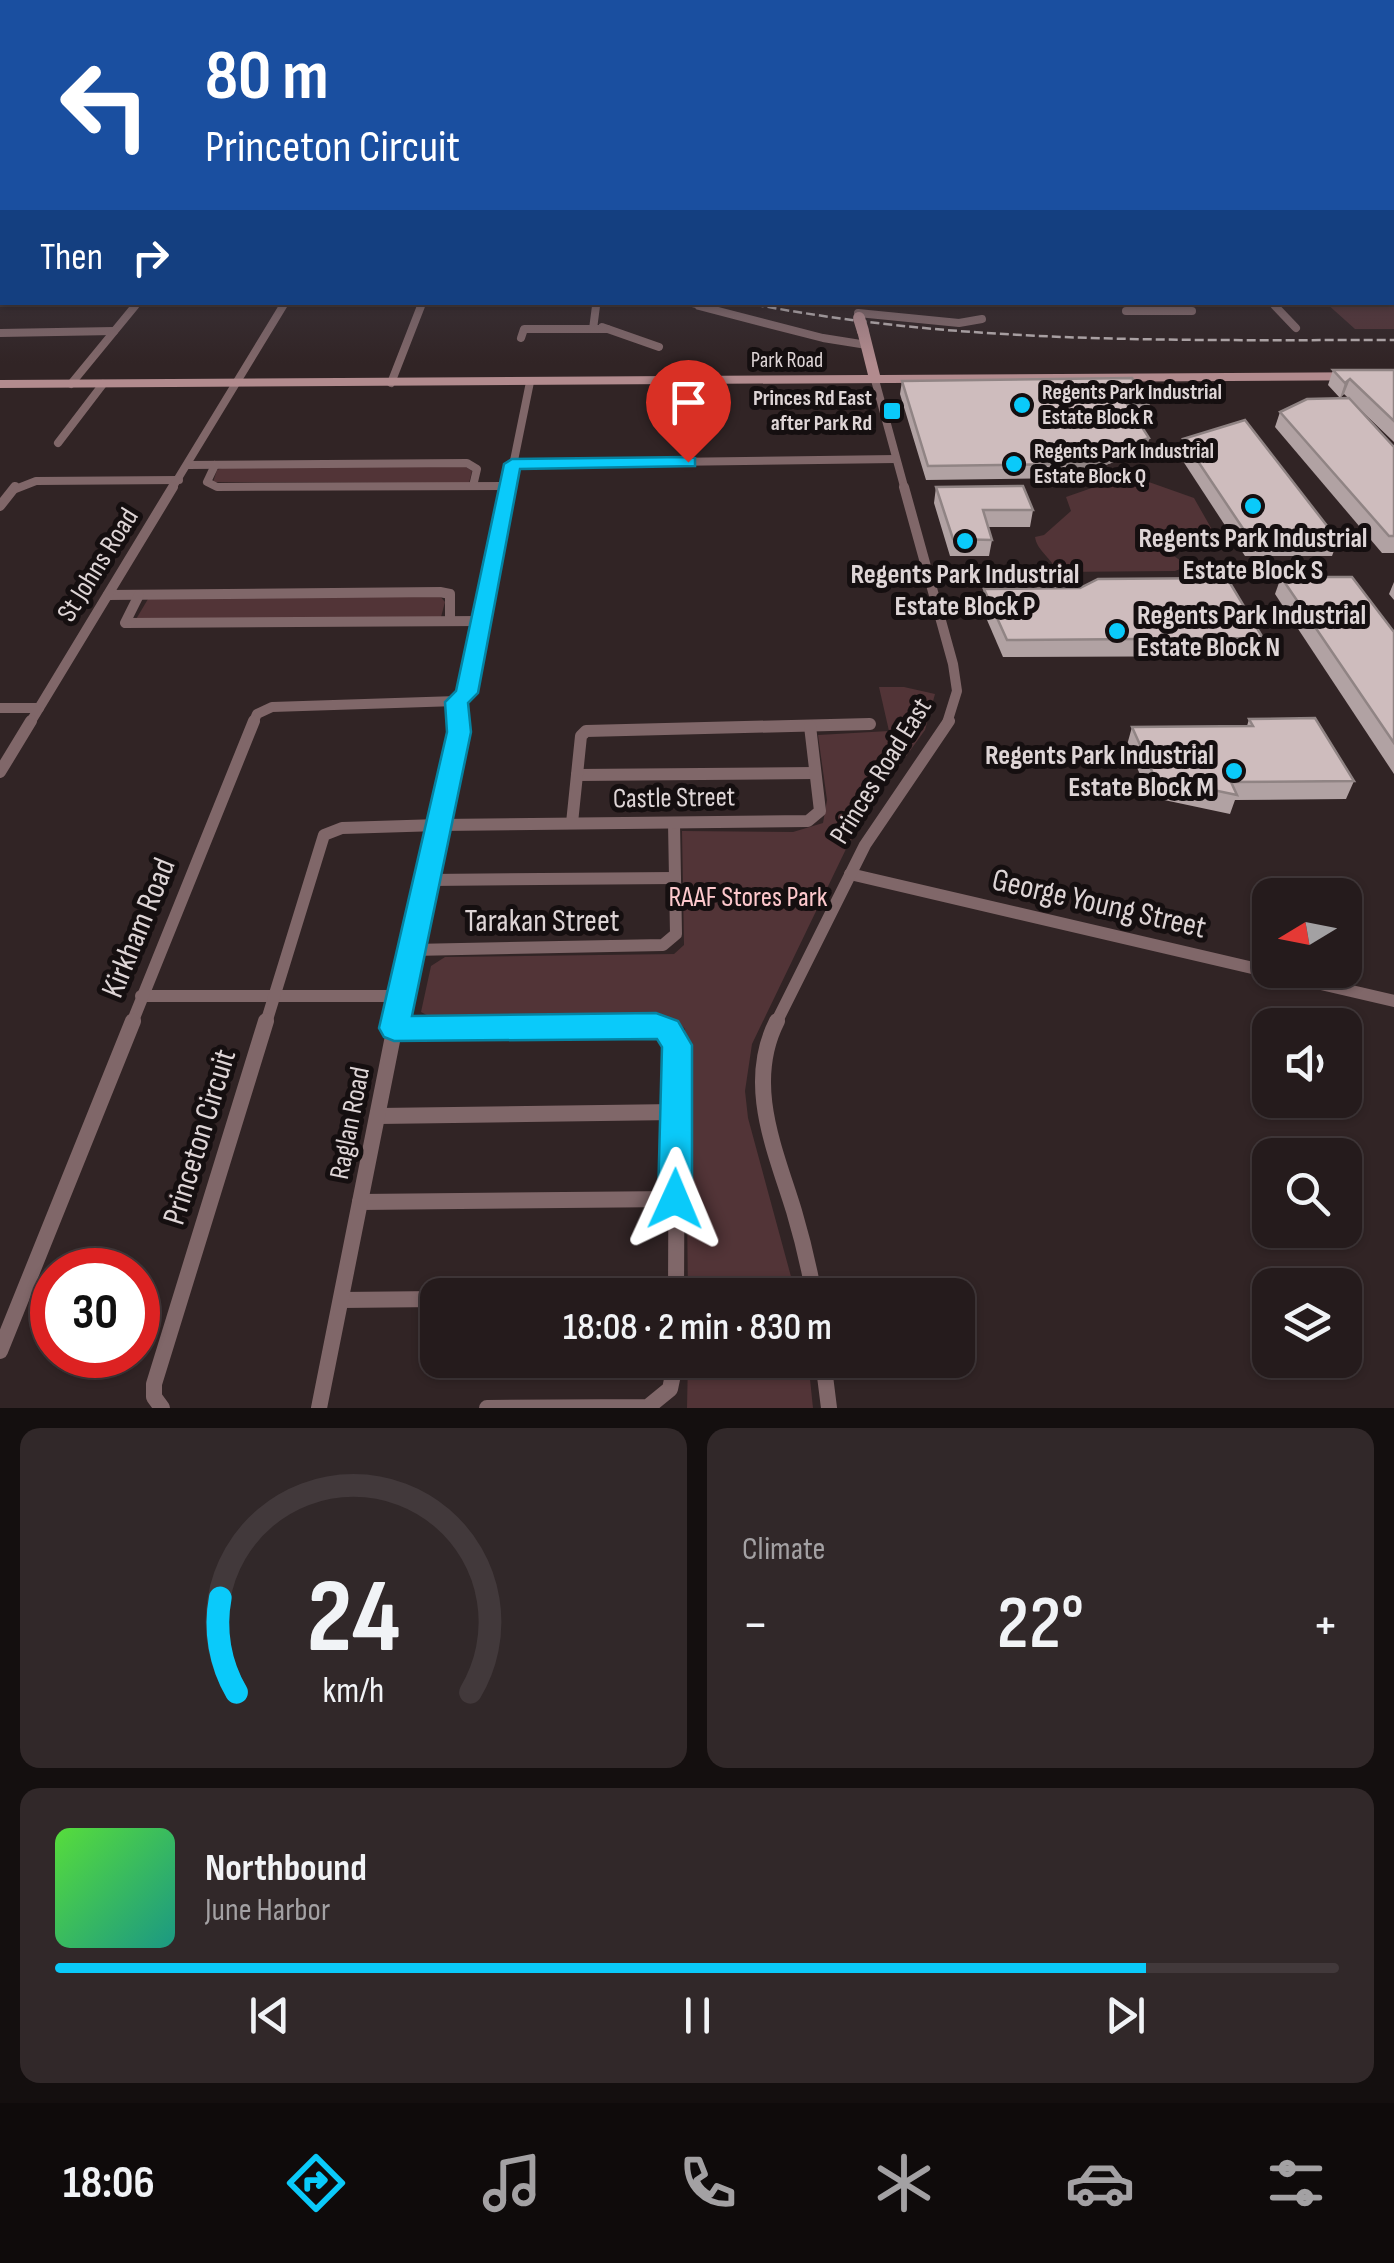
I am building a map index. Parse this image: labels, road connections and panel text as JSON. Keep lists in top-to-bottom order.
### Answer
{
  "streets": {
    "main road": ["Park Road"],
    "street": [
      "St Johns Road",
      "Princes Road East",
      "Castle Street",
      "George Young Street",
      "Tarakan Street",
      "Kirkham Road",
      "Raglan Road",
      "Princeton Circuit"
    ]
  },
  "crossings": [
    ["Park Road", "St Johns Road"],
    ["Park Road", "Princes Road East"],
    ["Park Road", "Raglan Road"],
    ["Princes Road East", "George Young Street"],
    ["Castle Street", "Tarakan Street"],
    ["Castle Street", "Raglan Road"],
    ["Castle Street", "Princeton Circuit"],
    ["Tarakan Street", "Raglan Road"],
    ["Kirkham Road", "Raglan Road"],
    ["Raglan Road", "Princeton Circuit"]
  ],
  "parks": ["RAAF Stores Park"],
  "places": {
    "other": [
      "Regents Park Industrial Estate Block R",
      "Regents Park Industrial Estate Block Q",
      "Regents Park Industrial Estate Block S",
      "Regents Park Industrial Estate Block P",
      "Regents Park Industrial Estate Block N",
      "Regents Park Industrial Estate Block M"
    ],
    "transit": ["Princes Rd East after Park Rd"]
  },
  "north": "left",
  "page": {
    "turn": ["80 m", "Princeton Circuit"],
    "then": "Then",
    "limit": "30",
    "trip": "18:08 · 2 min · 830 m",
    "tile": "Climate",
    "heat": ["−", "22°", "+"],
    "song": ["Northbound", "June Harbor"],
    "tabs": "18:06",
    "gauge": ["24", "km/h"]
  }
}
